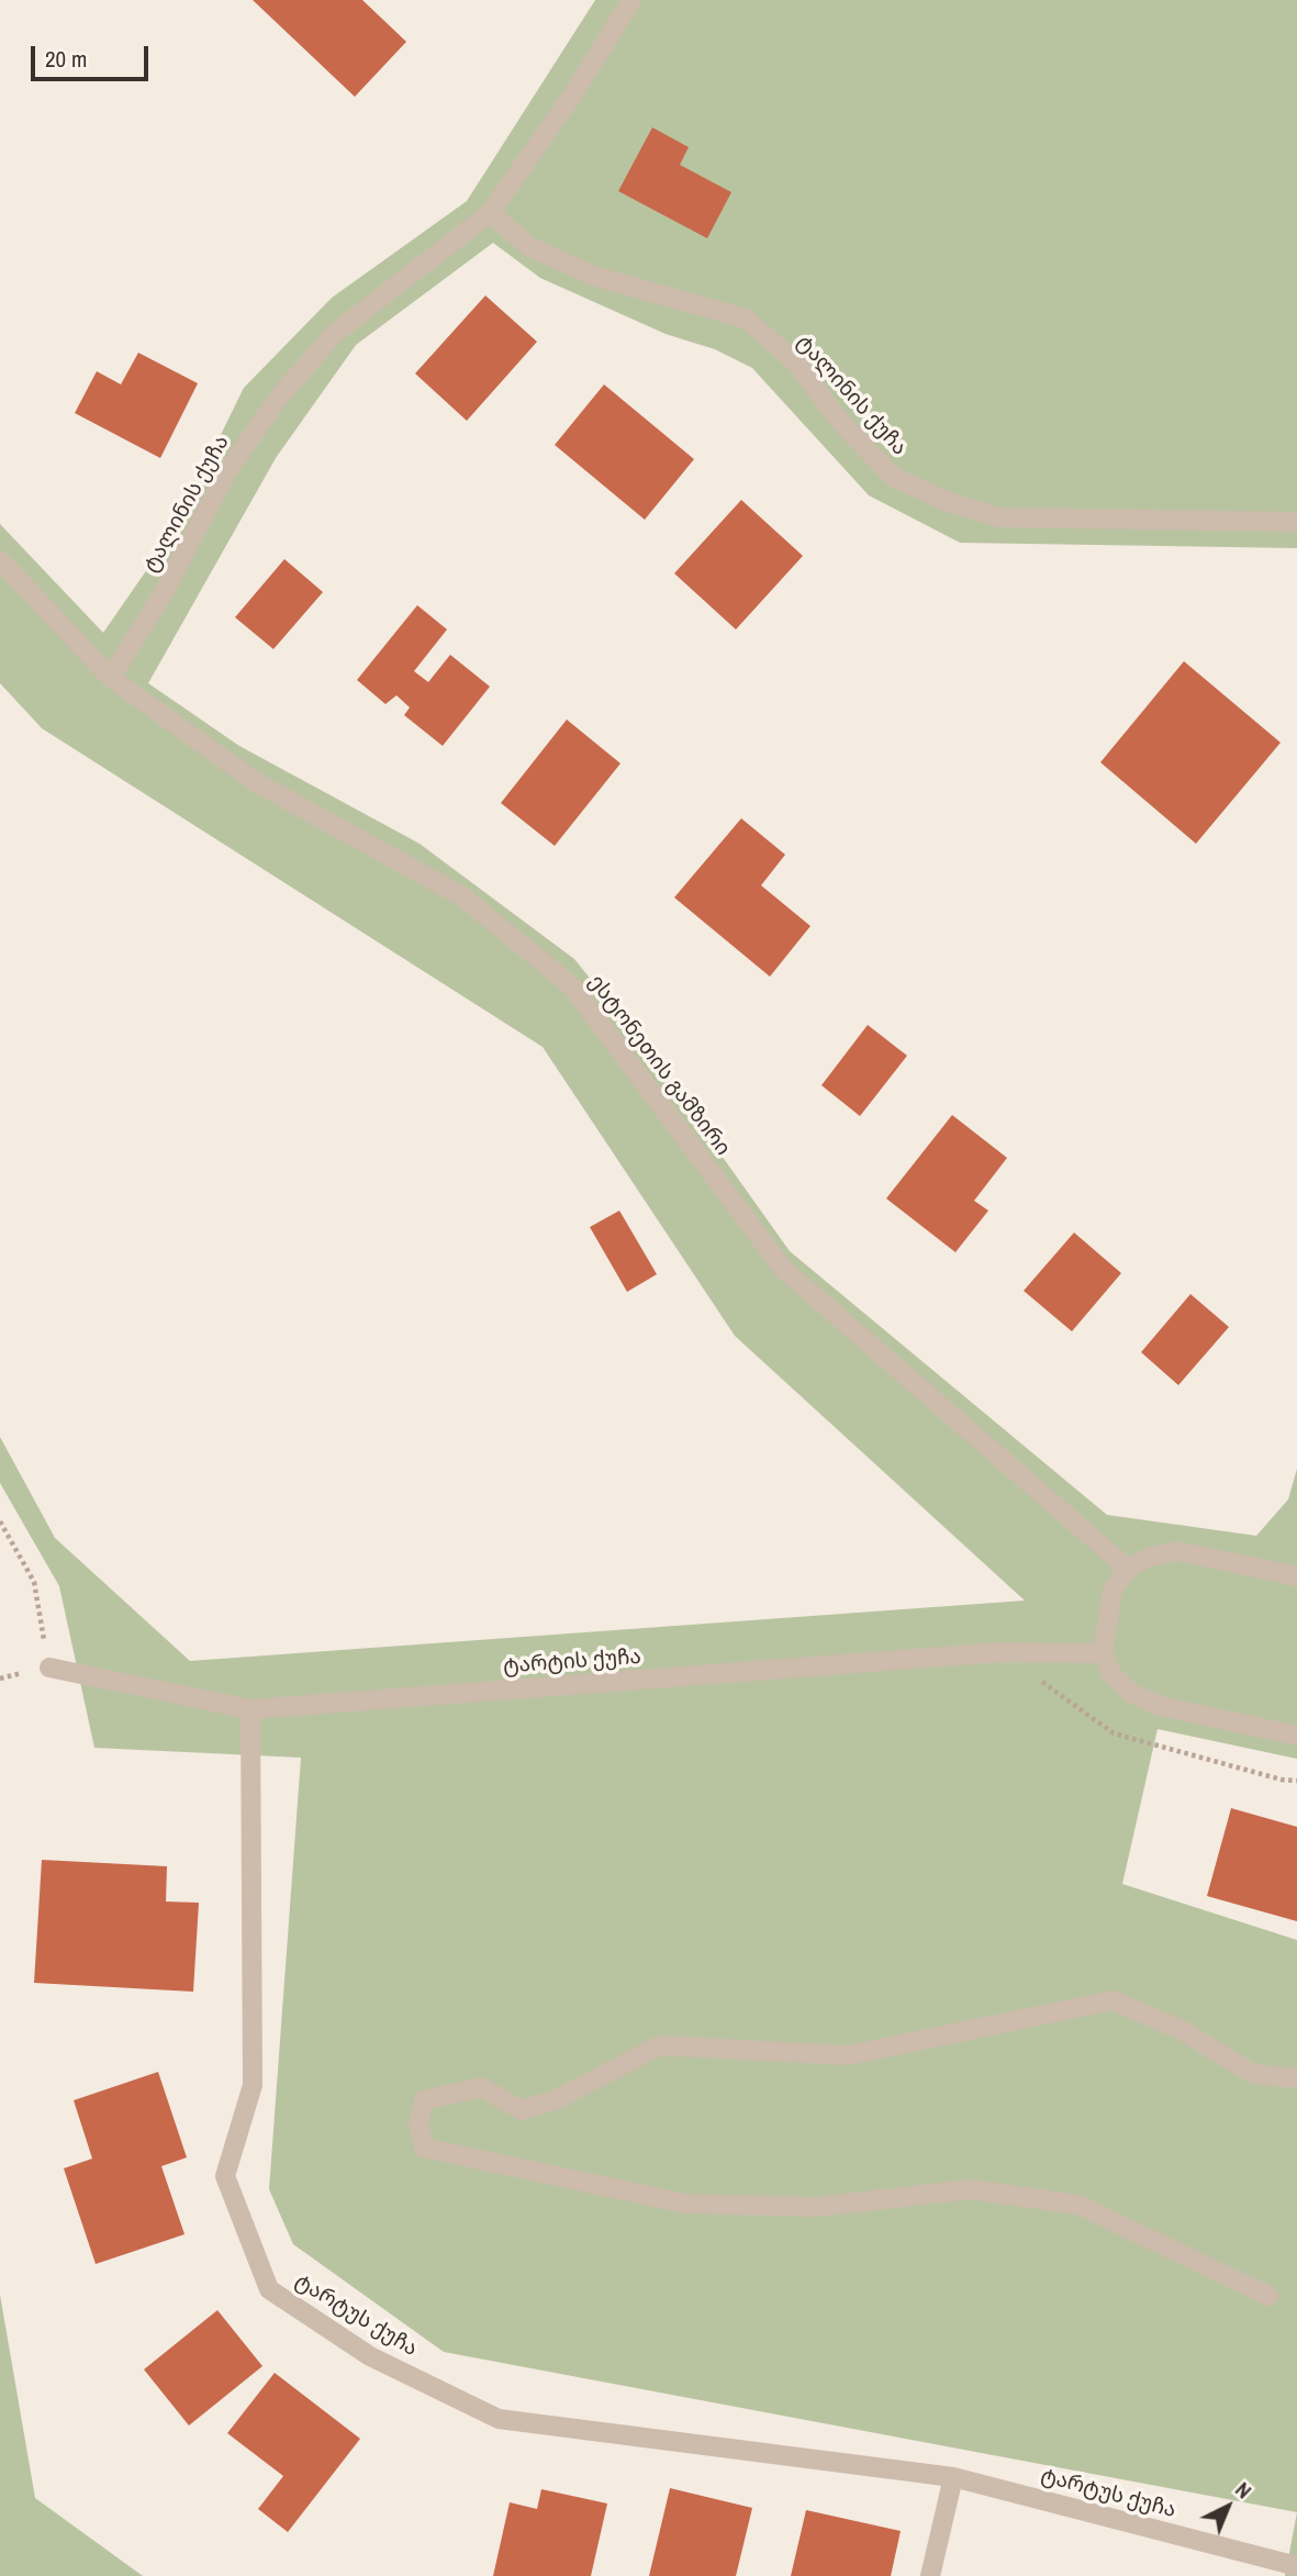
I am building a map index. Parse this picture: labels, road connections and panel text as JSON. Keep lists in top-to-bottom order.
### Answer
{
  "streets": {
    "street": [
      "ტალინის ქუჩა",
      "ესტონეთის გამზირი",
      "ტარტის ქუჩა",
      "ტარტუს ქუჩა"
    ]
  },
  "crossings": [
    ["ტალინის ქუჩა", "ესტონეთის გამზირი"],
    ["ტარტის ქუჩა", "ტარტუს ქუჩა"]
  ],
  "scale_bar": "20 m",
  "north": "top right"
}
